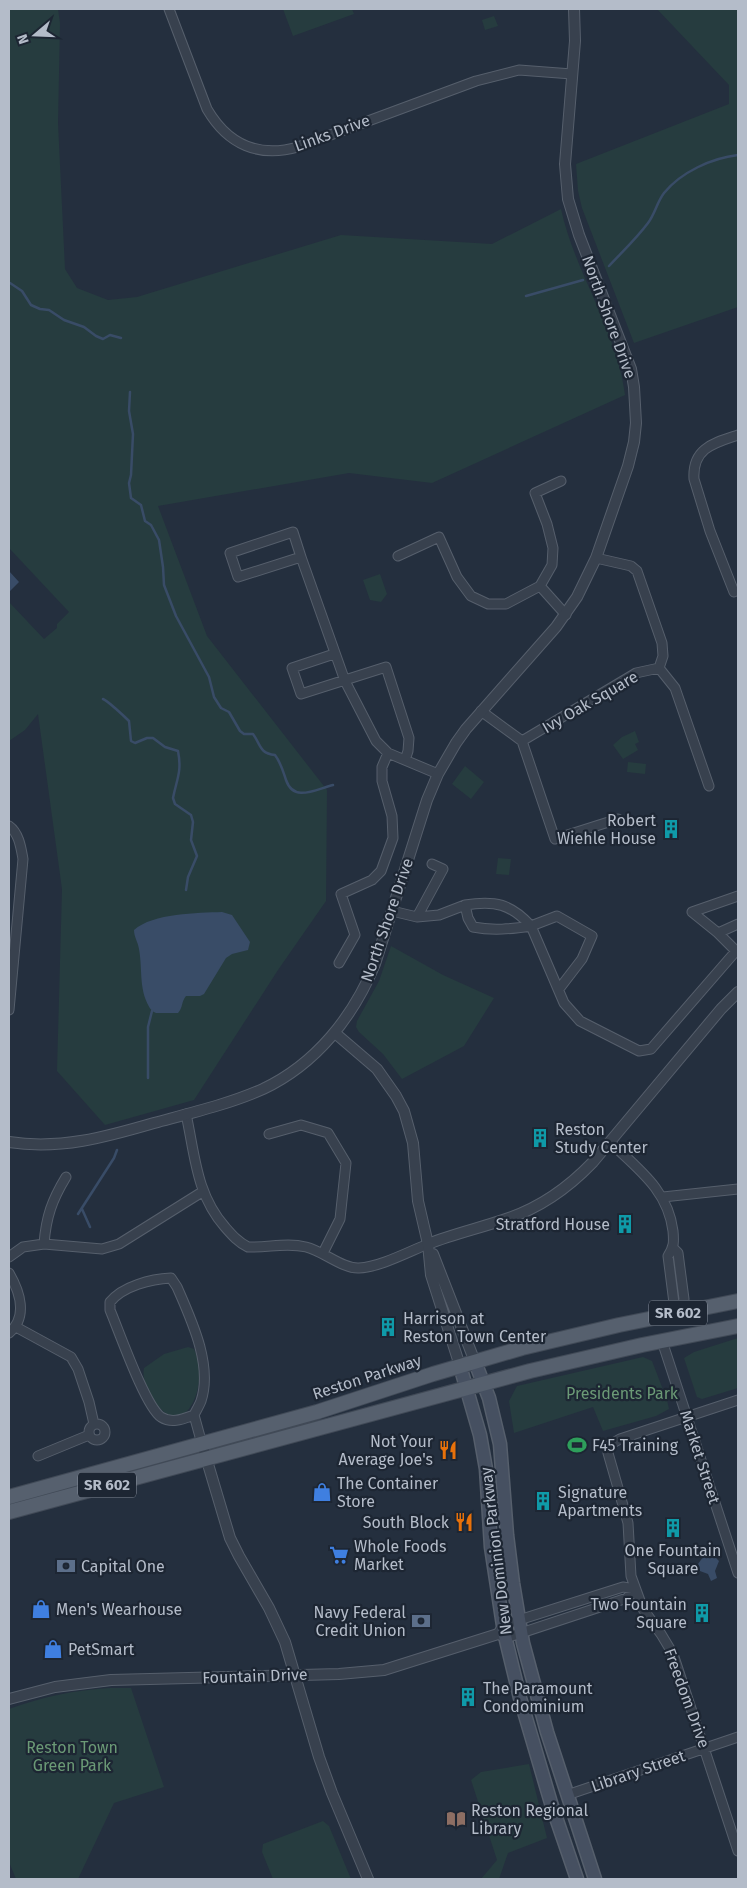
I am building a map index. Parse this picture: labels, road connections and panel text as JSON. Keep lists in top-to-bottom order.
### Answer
{
  "streets": {
    "main road": ["SR 602", "Reston Parkway", "New Dominion Parkway"],
    "street": [
      "Links Drive",
      "North Shore Drive",
      "Ivy Oak Square",
      "Market Street",
      "Fountain Drive",
      "Freedom Drive",
      "Library Street"
    ]
  },
  "crossings": [
    ["Links Drive", "North Shore Drive"],
    ["North Shore Drive", "Ivy Oak Square"],
    ["Reston Parkway", "Market Street"],
    ["Reston Parkway", "New Dominion Parkway"],
    ["Market Street", "Freedom Drive"],
    ["New Dominion Parkway", "Fountain Drive"],
    ["New Dominion Parkway", "Library Street"],
    ["Fountain Drive", "Freedom Drive"],
    ["Freedom Drive", "Library Street"]
  ],
  "parks": ["Presidents Park", "Reston Town Green Park"],
  "places": {
    "building": [
      "Robert Wiehle House",
      "Reston Study Center",
      "Stratford House",
      "Harrison at Reston Town Center",
      "Signature Apartments",
      "One Fountain Square",
      "Two Fountain Square",
      "The Paramount Condominium"
    ],
    "sports": ["F45 Training"],
    "restaurant": ["Not Your Average Joe's", "South Block"],
    "shop": ["The Container Store", "Men's Wearhouse", "PetSmart"],
    "supermarket": ["Whole Foods Market"],
    "bank": ["Capital One", "Navy Federal Credit Union"],
    "library": ["Reston Regional Library"]
  },
  "north": "left"
}
